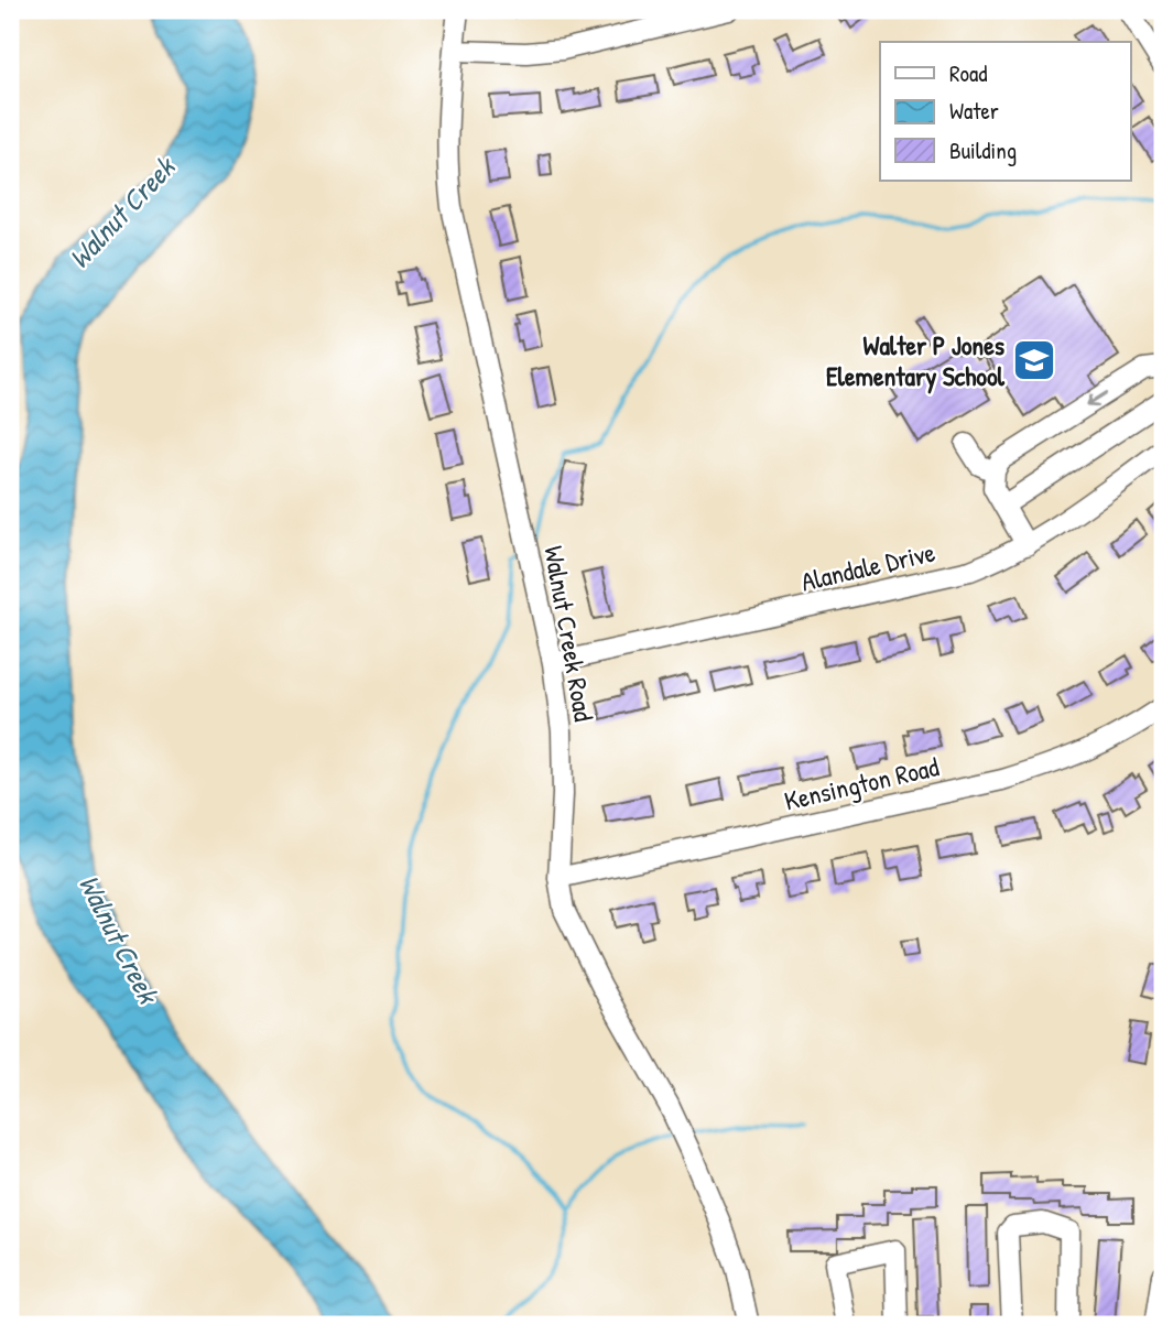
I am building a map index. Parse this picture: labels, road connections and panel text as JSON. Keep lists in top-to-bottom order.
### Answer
{
  "streets": {
    "street": ["Alandale Drive", "Walnut Creek Road", "Kensington Road"]
  },
  "crossings": [
    ["Alandale Drive", "Walnut Creek Road"],
    ["Walnut Creek Road", "Kensington Road"]
  ],
  "water": ["Walnut Creek"],
  "places": {
    "school or university": ["Walter P Jones Elementary School"]
  },
  "legend": ["Road", "Water", "Building"]
}
